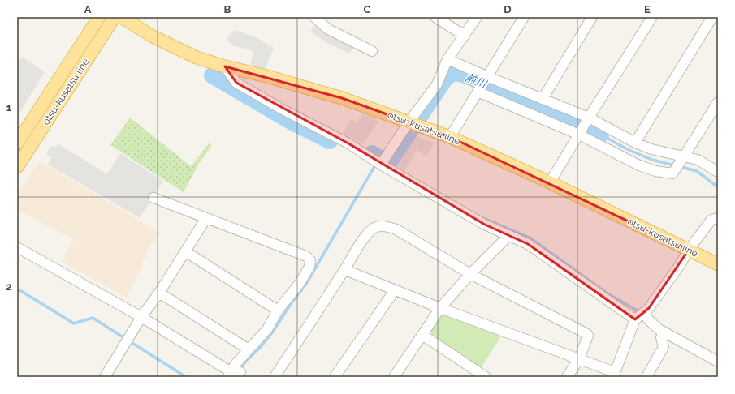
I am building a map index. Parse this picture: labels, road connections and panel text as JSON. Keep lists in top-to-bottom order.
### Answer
{
  "streets": {
    "main road": ["otsu-kusatsu line"]
  },
  "water": ["前川"],
  "grid": {
    "columns": [
      "A",
      "B",
      "C",
      "D",
      "E"
    ],
    "rows": ["1", "2"]
  }
}
